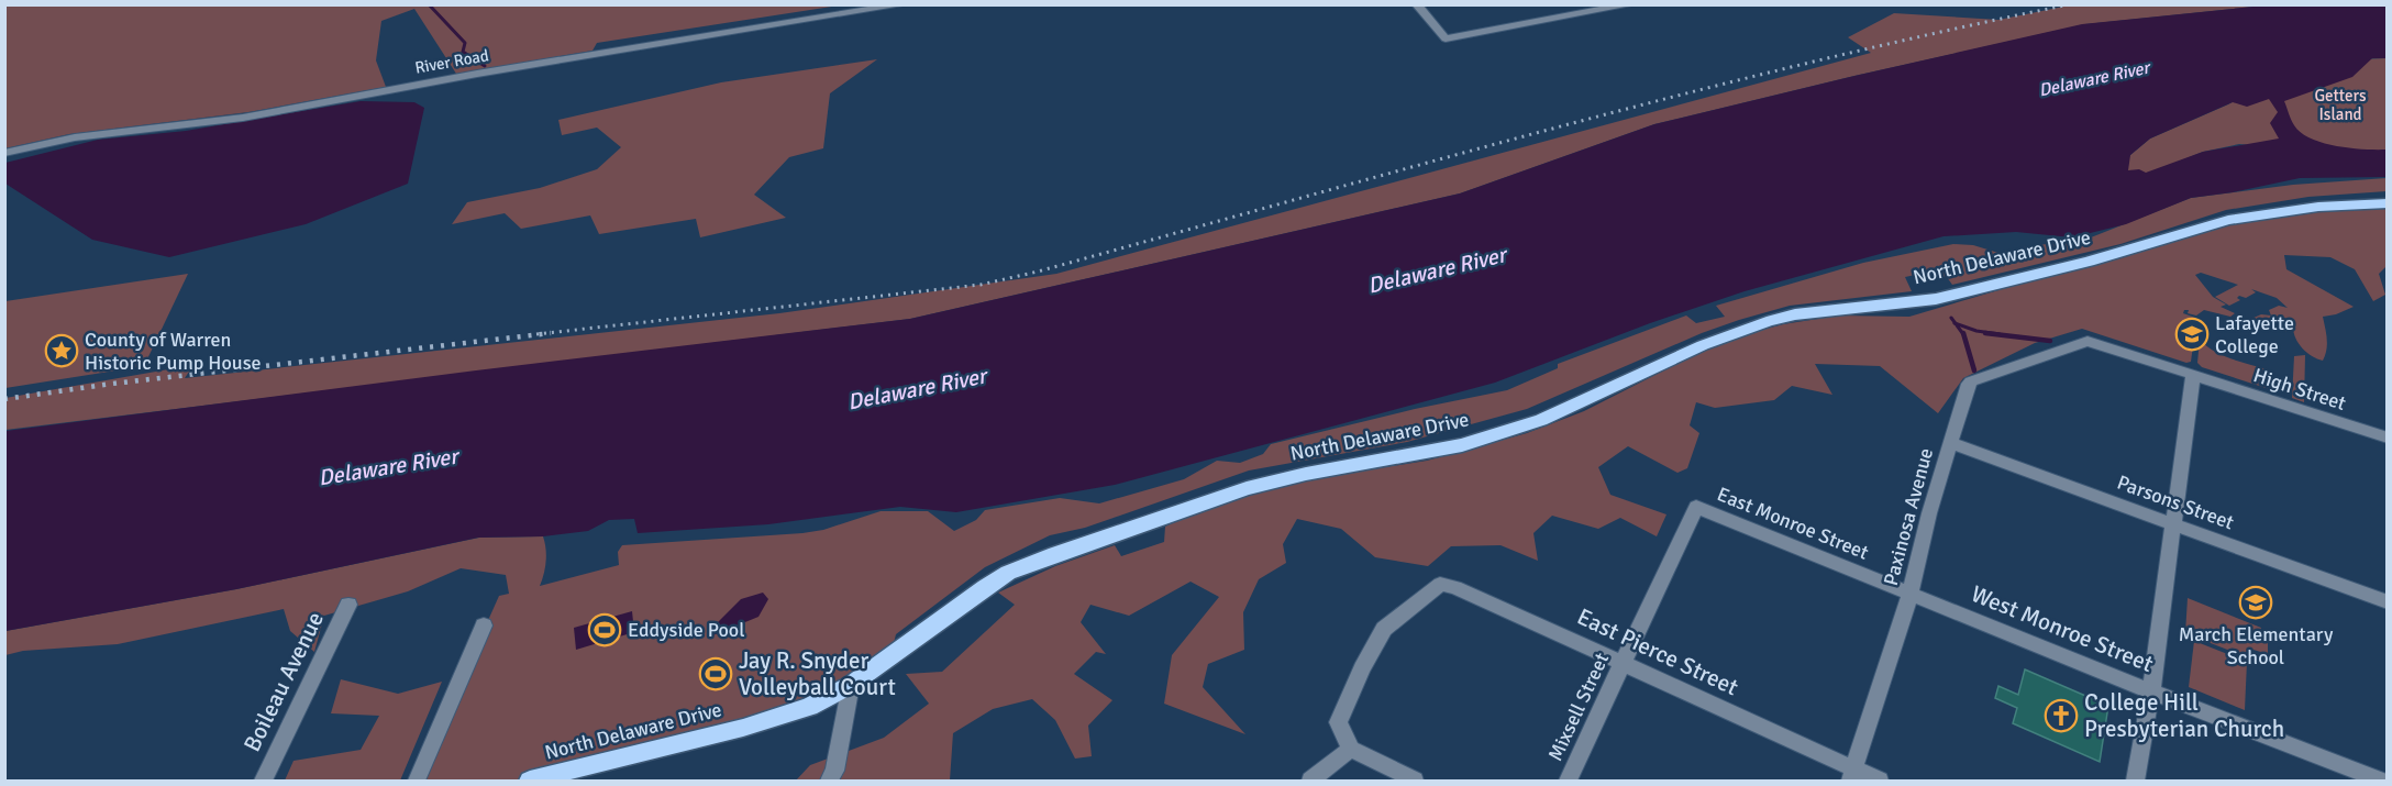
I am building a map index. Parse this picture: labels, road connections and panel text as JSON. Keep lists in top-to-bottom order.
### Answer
{
  "streets": {
    "main road": ["North Delaware Drive"],
    "street": [
      "River Road",
      "High Street",
      "Parsons Street",
      "Paxinosa Avenue",
      "East Monroe Street",
      "West Monroe Street",
      "East Pierce Street",
      "Boileau Avenue",
      "Mixsell Street"
    ]
  },
  "crossings": [
    ["High Street", "Paxinosa Avenue"],
    ["Parsons Street", "Paxinosa Avenue"],
    ["Paxinosa Avenue", "East Monroe Street"],
    ["Paxinosa Avenue", "West Monroe Street"],
    ["Paxinosa Avenue", "East Pierce Street"],
    ["East Monroe Street", "West Monroe Street"],
    ["East Monroe Street", "Mixsell Street"],
    ["East Pierce Street", "Mixsell Street"]
  ],
  "water": ["Delaware River"],
  "parks": ["Getters Island"],
  "places": {
    "school or university": ["Lafayette College", "March Elementary School"],
    "place": ["County of Warren Historic Pump House"],
    "sports": ["Eddyside Pool", "Jay R. Snyder Volleyball Court"],
    "church": ["College Hill Presbyterian Church"]
  }
}
